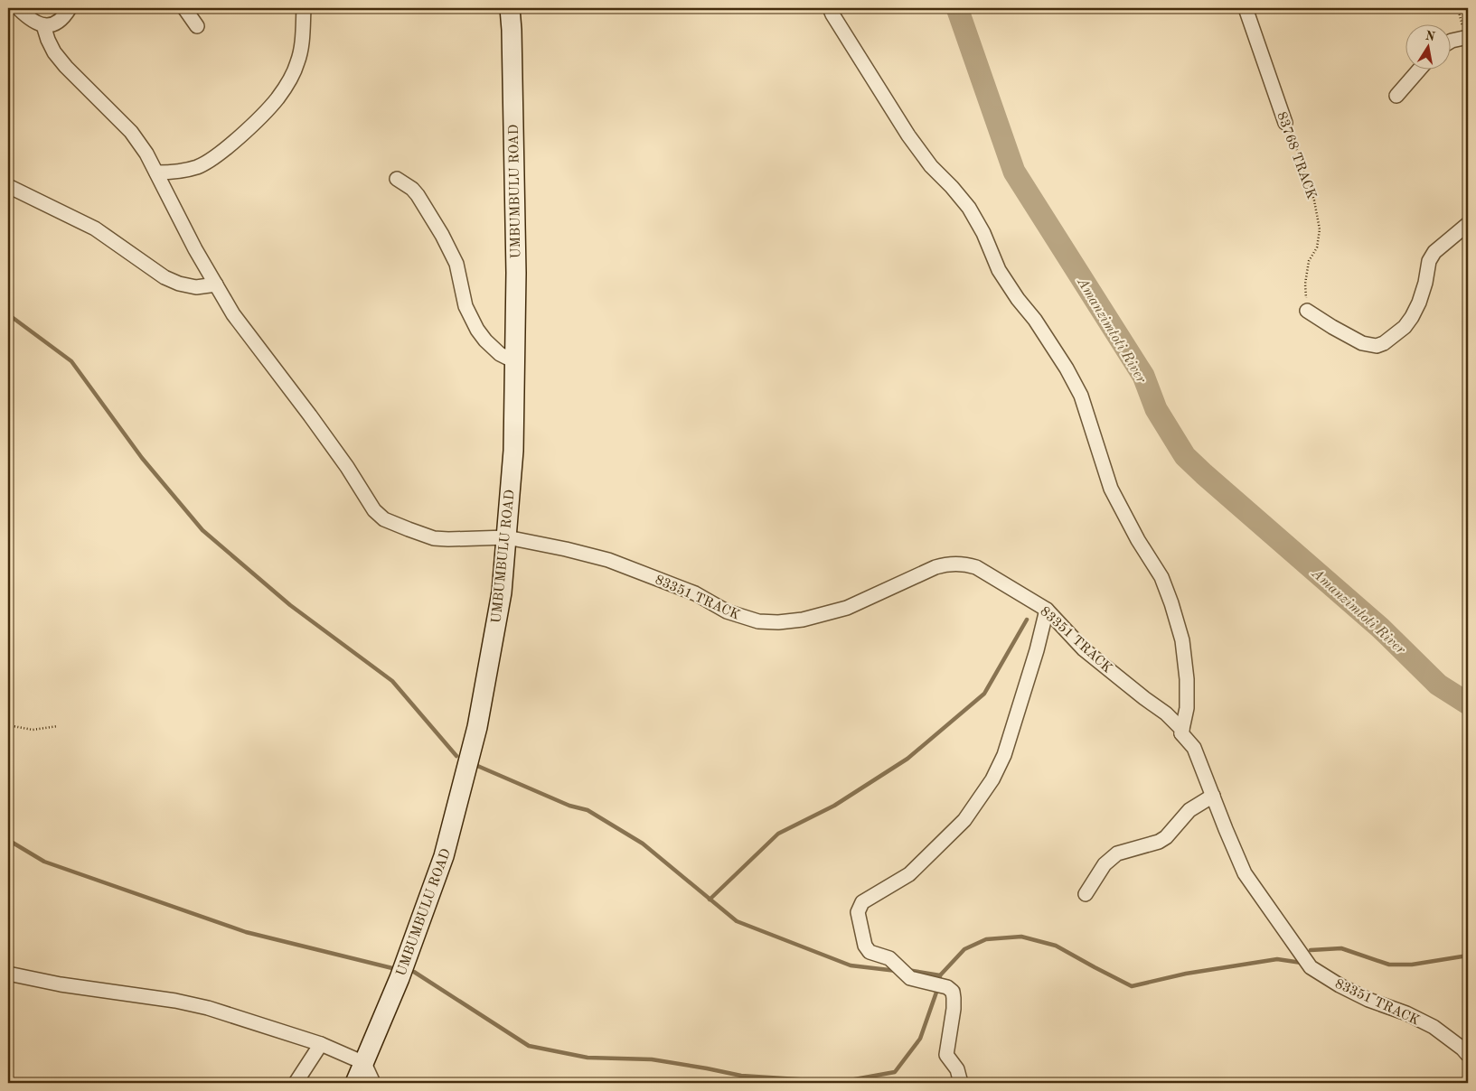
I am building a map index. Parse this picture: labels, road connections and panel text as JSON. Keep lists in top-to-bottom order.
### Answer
{
  "streets": {
    "main road": ["UMBUMBULU ROAD"],
    "street": ["83768 TRACK", "83351 TRACK"]
  },
  "crossings": [
    ["UMBUMBULU ROAD", "83351 TRACK"]
  ],
  "water": ["Amanzimtoti River"],
  "north": "top"
}
